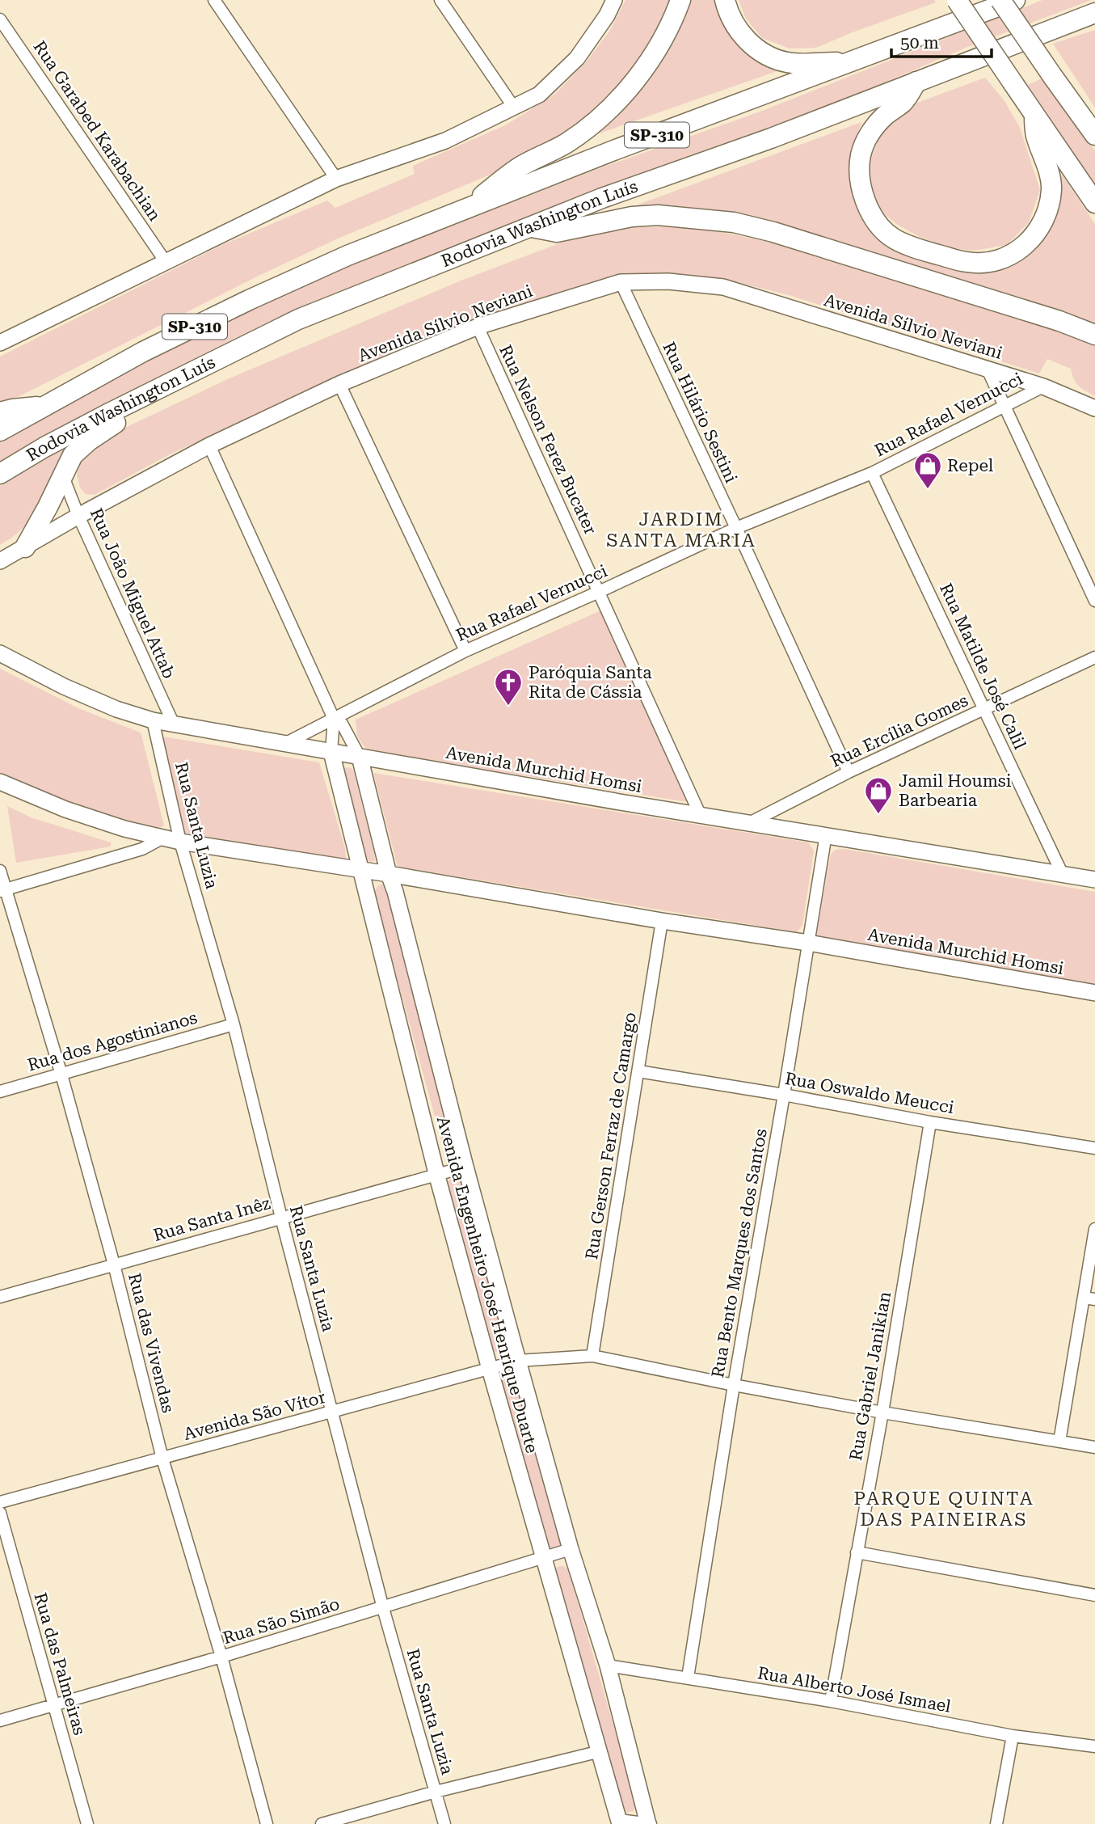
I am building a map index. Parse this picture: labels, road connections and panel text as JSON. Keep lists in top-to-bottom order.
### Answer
{
  "streets": {
    "highway": ["SP-310", "Rodovia Washington Luís"],
    "main road": ["Avenida Sílvio Neviani", "Avenida Murchid Homsi", "Avenida Engenheiro José Henrique Duarte"],
    "street": [
      "Rua Garabed Karabachian",
      "Rua Hilário Sestini",
      "Rua Rafael Vernucci",
      "Rua Nelson Ferez Bucater",
      "Rua João Miguel Attab",
      "Rua Matilde José Calil",
      "Rua Ercília Gomes",
      "Rua Santa Luzia",
      "Rua dos Agostinianos",
      "Rua Oswaldo Meucci",
      "Rua Gerson Ferraz de Camargo",
      "Rua Santa Inêz",
      "Rua Bento Marques dos Santos",
      "Rua das Vivendas",
      "Rua Gabriel Janikian",
      "Avenida São Vítor",
      "Rua São Simão",
      "Rua das Palmeiras",
      "Rua Alberto José Ismael"
    ]
  },
  "crossings": [
    ["Avenida Sílvio Neviani", "Rua Hilário Sestini"],
    ["Avenida Sílvio Neviani", "Rua Rafael Vernucci"],
    ["Avenida Sílvio Neviani", "Rua Nelson Ferez Bucater"],
    ["Avenida Sílvio Neviani", "Rua João Miguel Attab"],
    ["Rua Hilário Sestini", "Rua Rafael Vernucci"],
    ["Rua Hilário Sestini", "Rua Ercília Gomes"],
    ["Rua Rafael Vernucci", "Rua Nelson Ferez Bucater"],
    ["Rua Rafael Vernucci", "Rua Matilde José Calil"],
    ["Rua Rafael Vernucci", "Avenida Murchid Homsi"],
    ["Rua Nelson Ferez Bucater", "Avenida Murchid Homsi"],
    ["Rua João Miguel Attab", "Avenida Murchid Homsi"],
    ["Rua Matilde José Calil", "Rua Ercília Gomes"],
    ["Rua Matilde José Calil", "Avenida Murchid Homsi"],
    ["Rua Ercília Gomes", "Avenida Murchid Homsi"],
    ["Avenida Murchid Homsi", "Rua Santa Luzia"],
    ["Avenida Murchid Homsi", "Rua Gerson Ferraz de Camargo"],
    ["Avenida Murchid Homsi", "Rua Bento Marques dos Santos"],
    ["Avenida Murchid Homsi", "Avenida Engenheiro José Henrique Duarte"],
    ["Rua Santa Luzia", "Rua dos Agostinianos"],
    ["Rua Santa Luzia", "Rua Santa Inêz"],
    ["Rua Santa Luzia", "Avenida São Vítor"],
    ["Rua Santa Luzia", "Rua São Simão"],
    ["Rua dos Agostinianos", "Rua das Vivendas"],
    ["Rua Oswaldo Meucci", "Rua Gerson Ferraz de Camargo"],
    ["Rua Oswaldo Meucci", "Rua Bento Marques dos Santos"],
    ["Rua Oswaldo Meucci", "Rua Gabriel Janikian"],
    ["Rua Gerson Ferraz de Camargo", "Avenida São Vítor"],
    ["Rua Santa Inêz", "Avenida Engenheiro José Henrique Duarte"],
    ["Rua Santa Inêz", "Rua das Vivendas"],
    ["Rua Bento Marques dos Santos", "Avenida São Vítor"],
    ["Rua Bento Marques dos Santos", "Rua Alberto José Ismael"],
    ["Avenida Engenheiro José Henrique Duarte", "Avenida São Vítor"],
    ["Avenida Engenheiro José Henrique Duarte", "Rua São Simão"],
    ["Avenida Engenheiro José Henrique Duarte", "Rua Alberto José Ismael"],
    ["Rua das Vivendas", "Avenida São Vítor"],
    ["Rua das Vivendas", "Rua São Simão"],
    ["Rua Gabriel Janikian", "Avenida São Vítor"],
    ["Rua Gabriel Janikian", "Rua Alberto José Ismael"],
    ["Rua São Simão", "Rua das Palmeiras"]
  ],
  "districts": ["JARDIM SANTA MARIA", "PARQUE QUINTA DAS PAINEIRAS"],
  "places": {
    "shop": ["Repel", "Jamil Houmsi Barbearia"],
    "church": ["Paróquia Santa Rita de Cássia"]
  },
  "scale_bar": "50 m"
}
